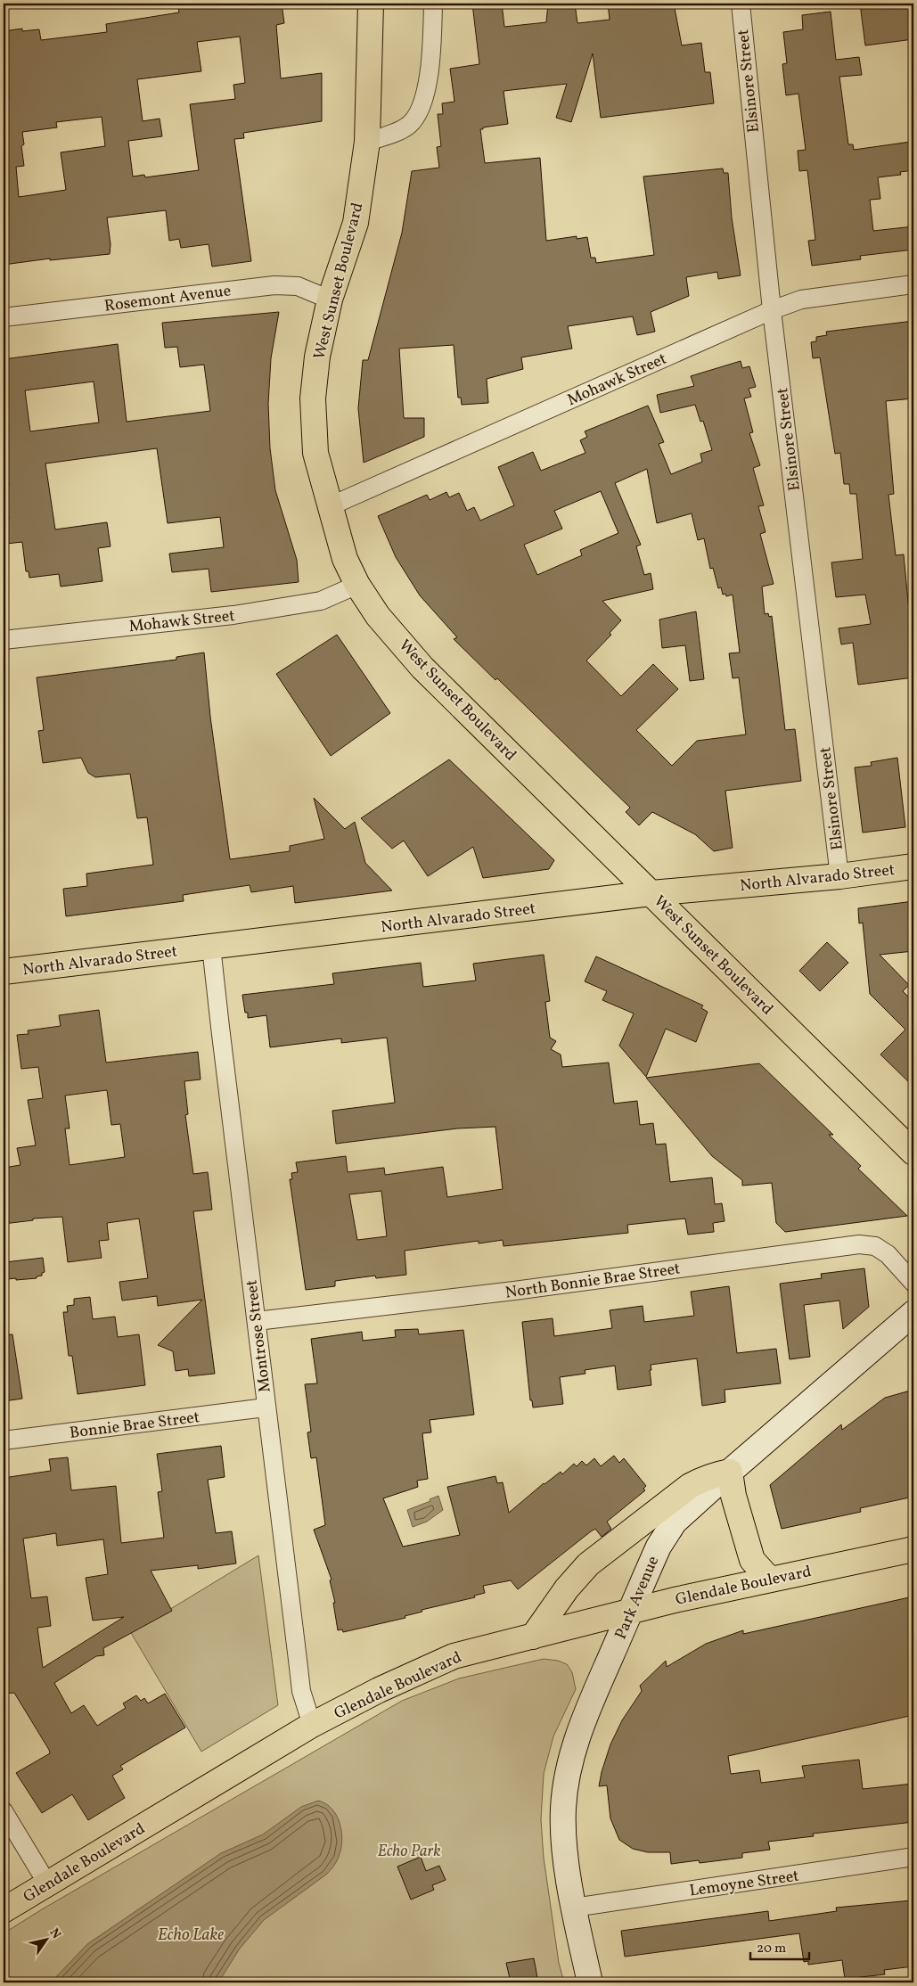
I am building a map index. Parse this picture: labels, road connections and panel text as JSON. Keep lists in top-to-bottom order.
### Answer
{
  "streets": {
    "main road": ["West Sunset Boulevard", "North Alvarado Street", "Glendale Boulevard"],
    "street": [
      "Elsinore Street",
      "Rosemont Avenue",
      "Mohawk Street",
      "North Bonnie Brae Street",
      "Montrose Street",
      "Bonnie Brae Street",
      "Park Avenue",
      "Lemoyne Street"
    ]
  },
  "crossings": [
    ["Elsinore Street", "Mohawk Street"],
    ["Elsinore Street", "North Alvarado Street"],
    ["West Sunset Boulevard", "Rosemont Avenue"],
    ["West Sunset Boulevard", "Mohawk Street"],
    ["West Sunset Boulevard", "North Alvarado Street"],
    ["North Alvarado Street", "Montrose Street"],
    ["North Bonnie Brae Street", "Montrose Street"],
    ["Montrose Street", "Bonnie Brae Street"],
    ["Montrose Street", "Glendale Boulevard"],
    ["Glendale Boulevard", "Park Avenue"],
    ["Park Avenue", "Lemoyne Street"]
  ],
  "water": ["Echo Lake"],
  "parks": ["Echo Park"],
  "scale_bar": "20 m",
  "north": "top right"
}
